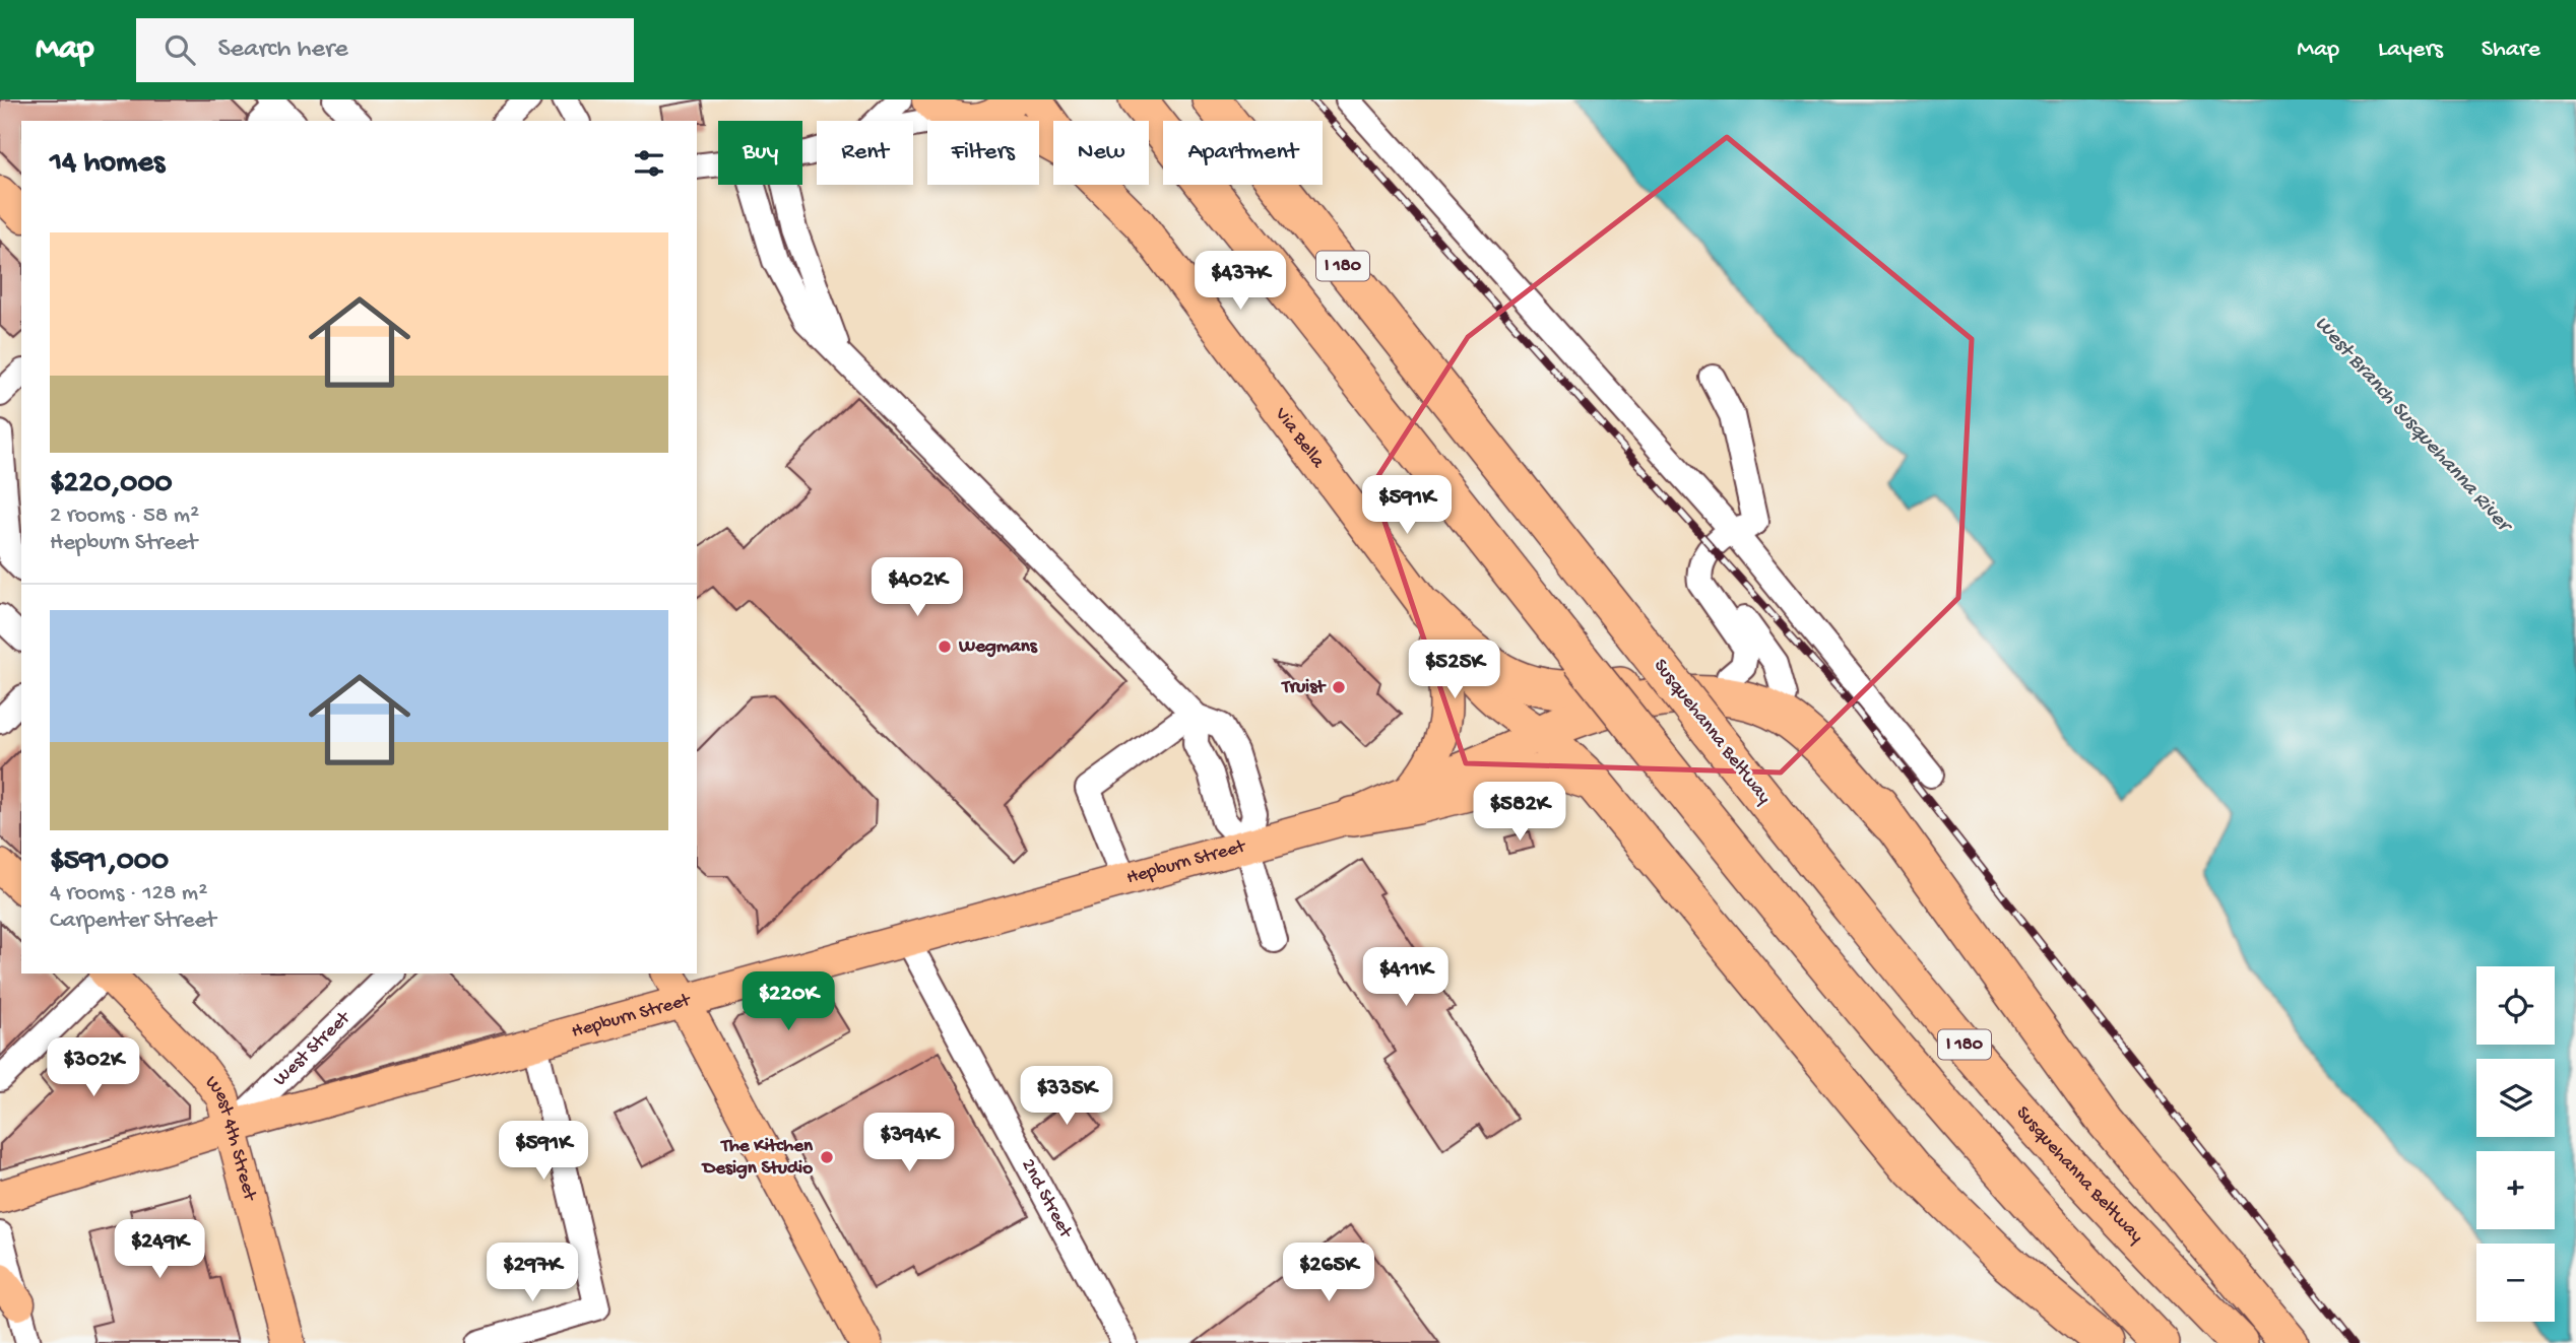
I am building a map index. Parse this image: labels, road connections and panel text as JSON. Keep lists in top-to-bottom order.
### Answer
{
  "streets": {
    "highway": ["I 180", "Susquehanna Beltway"],
    "main road": ["Via Bella", "Hepburn Street", "West 4th Street"],
    "street": ["West Street", "2nd Street"]
  },
  "crossings": [
    ["Via Bella", "Hepburn Street"],
    ["Hepburn Street", "West Street"],
    ["Hepburn Street", "West 4th Street"],
    ["Hepburn Street", "2nd Street"],
    ["West Street", "West 4th Street"]
  ],
  "water": ["West Branch Susquehanna River"],
  "places": ["Wegmans", "Truist", "The Kitchen Design Studio"],
  "page": {
    "header": "Map",
    "search": "Search here",
    "nav": ["Map", "Layers", "Share"],
    "chip": [
      "Buy",
      "Rent",
      "Filters",
      "New",
      "Apartment"
    ],
    "heading": "14 homes",
    "list": [
      {
        "name": "$220,000",
        "note": "2 rooms · 58 m² · Hepburn Street"
      },
      {
        "name": "$591,000",
        "note": "4 rooms · 128 m² · Carpenter Street"
      }
    ],
    "price": [
      "$437K",
      "$591K",
      "$402K",
      "$525K",
      "$582K",
      "$411K",
      "$220K",
      "$302K",
      "$335K",
      "$394K",
      "$591K",
      "$249K",
      "$297K",
      "$265K"
    ],
    "map_buttons": ["+", "−"]
  }
}
